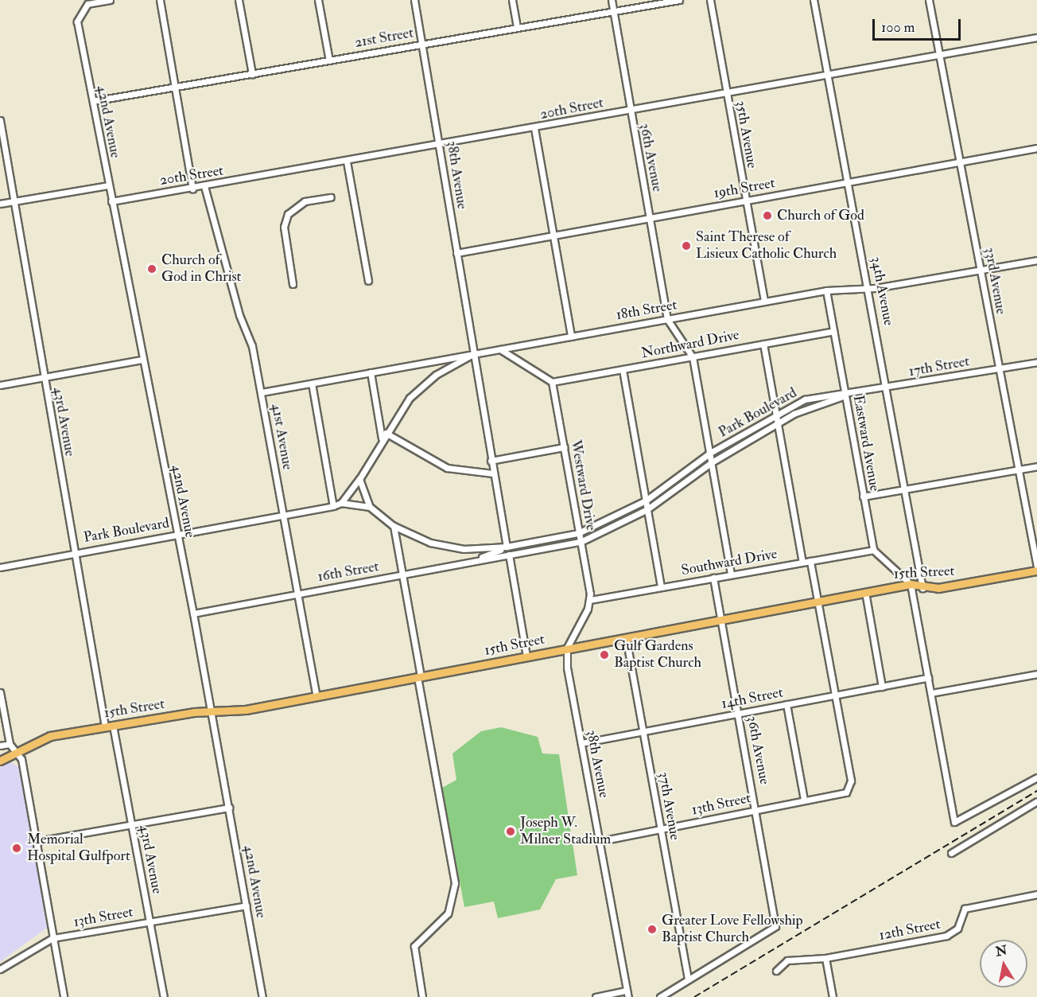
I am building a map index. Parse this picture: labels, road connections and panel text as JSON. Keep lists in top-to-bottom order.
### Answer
{
  "streets": {
    "main road": ["15th Street"],
    "street": [
      "21st Street",
      "20th Street",
      "42nd Avenue",
      "35th Avenue",
      "36th Avenue",
      "38th Avenue",
      "19th Street",
      "33rd Avenue",
      "34th Avenue",
      "18th Street",
      "Northward Drive",
      "17th Street",
      "Park Boulevard",
      "43rd Avenue",
      "41st Avenue",
      "Eastward Avenue",
      "Westward Drive",
      "Southward Drive",
      "16th Street",
      "14th Street",
      "13th Street",
      "37th Avenue",
      "12th Street"
    ]
  },
  "crossings": [
    ["21st Street", "42nd Avenue"],
    ["21st Street", "36th Avenue"],
    ["21st Street", "38th Avenue"],
    ["20th Street", "42nd Avenue"],
    ["20th Street", "35th Avenue"],
    ["20th Street", "36th Avenue"],
    ["20th Street", "38th Avenue"],
    ["20th Street", "33rd Avenue"],
    ["20th Street", "34th Avenue"],
    ["20th Street", "41st Avenue"],
    ["42nd Avenue", "Park Boulevard"],
    ["42nd Avenue", "16th Street"],
    ["42nd Avenue", "15th Street"],
    ["42nd Avenue", "13th Street"],
    ["35th Avenue", "19th Street"],
    ["35th Avenue", "18th Street"],
    ["36th Avenue", "19th Street"],
    ["36th Avenue", "18th Street"],
    ["36th Avenue", "Southward Drive"],
    ["36th Avenue", "15th Street"],
    ["36th Avenue", "14th Street"],
    ["36th Avenue", "13th Street"],
    ["36th Avenue", "37th Avenue"],
    ["38th Avenue", "19th Street"],
    ["38th Avenue", "18th Street"],
    ["38th Avenue", "Park Boulevard"],
    ["38th Avenue", "15th Street"],
    ["38th Avenue", "14th Street"],
    ["38th Avenue", "13th Street"],
    ["19th Street", "33rd Avenue"],
    ["19th Street", "34th Avenue"],
    ["33rd Avenue", "18th Street"],
    ["33rd Avenue", "17th Street"],
    ["34th Avenue", "18th Street"],
    ["34th Avenue", "17th Street"],
    ["34th Avenue", "15th Street"],
    ["18th Street", "41st Avenue"],
    ["18th Street", "Eastward Avenue"],
    ["Northward Drive", "Eastward Avenue"],
    ["Northward Drive", "Westward Drive"],
    ["17th Street", "Park Boulevard"],
    ["17th Street", "Eastward Avenue"],
    ["Park Boulevard", "43rd Avenue"],
    ["Park Boulevard", "41st Avenue"],
    ["Park Boulevard", "Eastward Avenue"],
    ["Park Boulevard", "Westward Drive"],
    ["Park Boulevard", "16th Street"],
    ["43rd Avenue", "15th Street"],
    ["43rd Avenue", "13th Street"],
    ["41st Avenue", "16th Street"],
    ["41st Avenue", "15th Street"],
    ["Eastward Avenue", "Southward Drive"],
    ["Westward Drive", "Southward Drive"],
    ["15th Street", "37th Avenue"],
    ["14th Street", "13th Street"],
    ["14th Street", "37th Avenue"],
    ["13th Street", "37th Avenue"]
  ],
  "places": [
    "Church of God",
    "Saint Therese of Lisieux Catholic Church",
    "Church of God in Christ",
    "Gulf Gardens Baptist Church",
    "Joseph W. Milner Stadium",
    "Memorial Hospital Gulfport",
    "Greater Love Fellowship Baptist Church"
  ],
  "scale_bar": "100 m",
  "north": "top"
}
